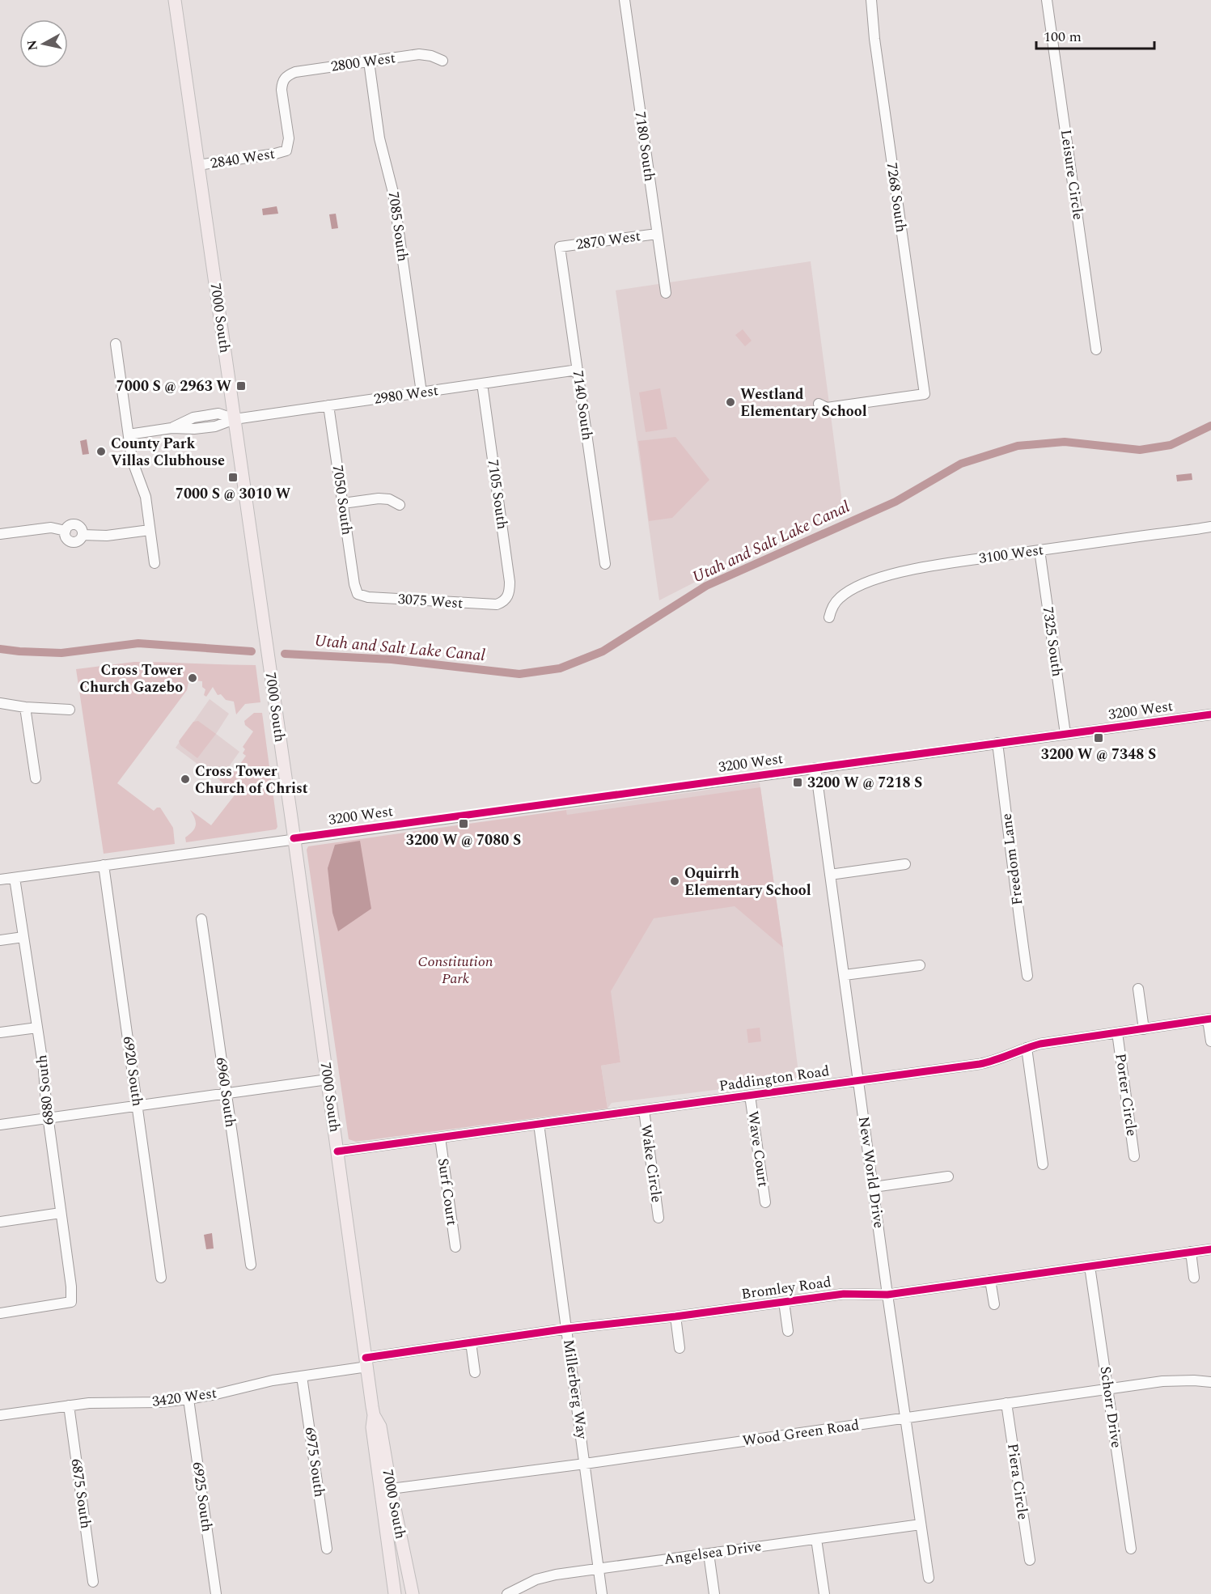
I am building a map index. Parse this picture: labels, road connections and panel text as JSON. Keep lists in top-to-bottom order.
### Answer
{
  "streets": {
    "main road": ["7000 South"],
    "street": [
      "2800 West",
      "7180 South",
      "2840 West",
      "Leisure Circle",
      "7268 South",
      "7085 South",
      "2870 West",
      "2980 West",
      "7140 South",
      "7105 South",
      "7050 South",
      "3100 West",
      "3075 West",
      "7325 South",
      "3200 West",
      "Freedom Lane",
      "6920 South",
      "Paddington Road",
      "6880 South",
      "6960 South",
      "Porter Circle",
      "Wave Court",
      "Wake Circle",
      "New World Drive",
      "Surf Court",
      "Bromley Road",
      "Millerberg Way",
      "3420 West",
      "Schorr Drive",
      "Wood Green Road",
      "6975 South",
      "Piera Circle",
      "6875 South",
      "6925 South",
      "Angelsea Drive"
    ]
  },
  "crossings": [
    ["2800 West", "2840 West"],
    ["2800 West", "7085 South"],
    ["7180 South", "2870 West"],
    ["2840 West", "7000 South"],
    ["7085 South", "2980 West"],
    ["2870 West", "7140 South"],
    ["7000 South", "2980 West"],
    ["7000 South", "3200 West"],
    ["7000 South", "Paddington Road"],
    ["7000 South", "Bromley Road"],
    ["7000 South", "3420 West"],
    ["7000 South", "Wood Green Road"],
    ["2980 West", "7140 South"],
    ["2980 West", "7105 South"],
    ["2980 West", "7050 South"],
    ["7105 South", "3075 West"],
    ["7050 South", "3075 West"],
    ["3100 West", "7325 South"],
    ["7325 South", "3200 West"],
    ["3200 West", "Freedom Lane"],
    ["3200 West", "6920 South"],
    ["3200 West", "6880 South"],
    ["3200 West", "New World Drive"],
    ["Paddington Road", "Porter Circle"],
    ["Paddington Road", "Wave Court"],
    ["Paddington Road", "Wake Circle"],
    ["Paddington Road", "New World Drive"],
    ["Paddington Road", "Surf Court"],
    ["Paddington Road", "Millerberg Way"],
    ["New World Drive", "Bromley Road"],
    ["New World Drive", "Wood Green Road"],
    ["New World Drive", "Angelsea Drive"],
    ["Bromley Road", "Millerberg Way"],
    ["Bromley Road", "3420 West"],
    ["Bromley Road", "Schorr Drive"],
    ["Millerberg Way", "Wood Green Road"],
    ["Millerberg Way", "Angelsea Drive"],
    ["3420 West", "6975 South"],
    ["3420 West", "6875 South"],
    ["3420 West", "6925 South"],
    ["Schorr Drive", "Wood Green Road"],
    ["Wood Green Road", "Piera Circle"]
  ],
  "water": ["Utah and Salt Lake Canal"],
  "parks": ["Constitution Park"],
  "places": {
    "transit": [
      "7000 S @ 2963 W",
      "7000 S @ 3010 W",
      "3200 W @ 7348 S",
      "3200 W @ 7218 S",
      "3200 W @ 7080 S"
    ],
    "other": [
      "Westland Elementary School",
      "County Park Villas Clubhouse",
      "Cross Tower Church Gazebo",
      "Cross Tower Church of Christ",
      "Oquirrh Elementary School"
    ]
  },
  "scale_bar": "100 m",
  "north": "left"
}
